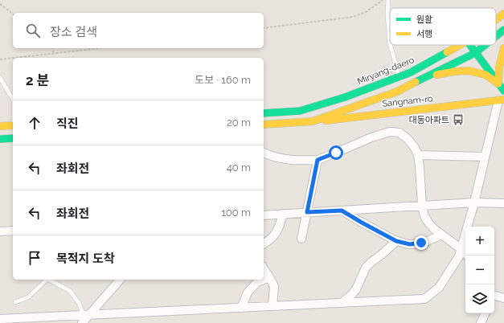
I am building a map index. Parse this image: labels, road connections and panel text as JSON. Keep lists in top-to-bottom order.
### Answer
{
  "streets": {
    "main road": ["Miryang-daero", "Sangnam-ro"]
  },
  "places": {
    "bus stop": ["대동아파트"]
  },
  "legend": ["원활", "서행"],
  "page": {
    "search": "장소 검색",
    "heading": ["2 분", "도보 · 160 m"],
    "list": [
      ["직진", "20 m"],
      ["좌회전", "40 m"],
      ["좌회전", "100 m"],
      "목적지 도착"
    ],
    "map_buttons": ["+", "−"]
  }
}
